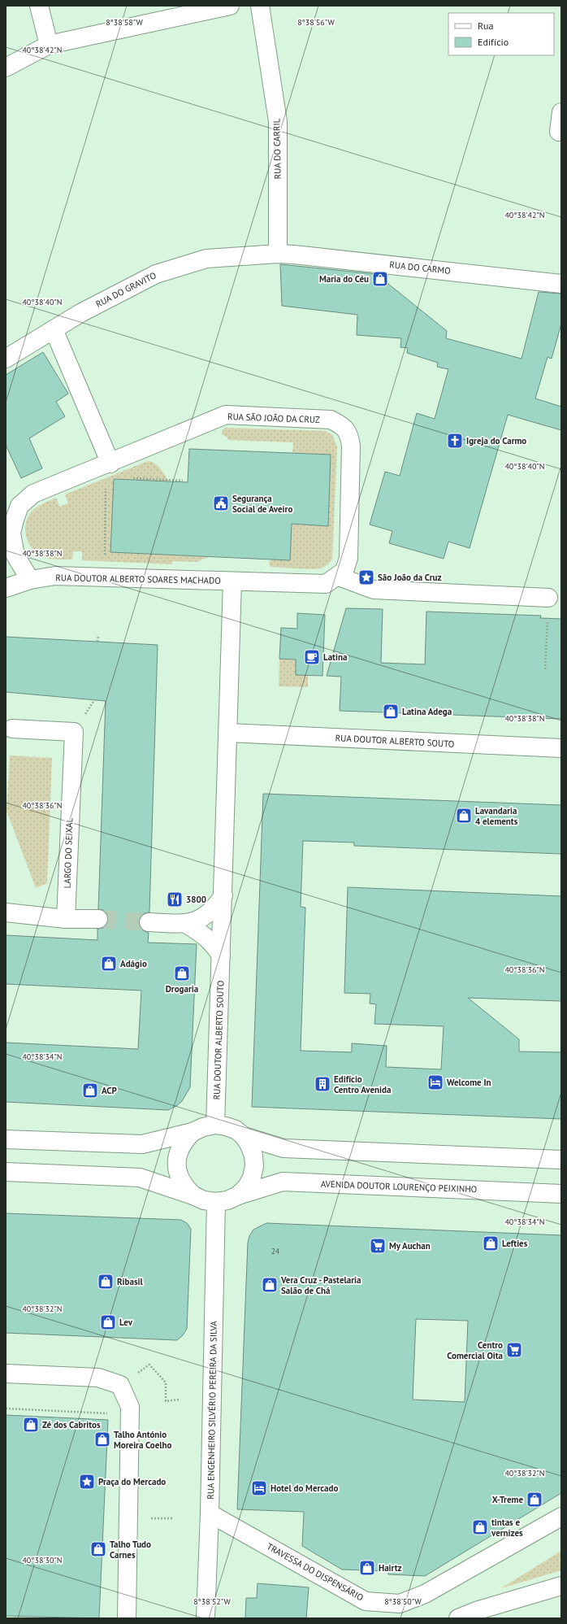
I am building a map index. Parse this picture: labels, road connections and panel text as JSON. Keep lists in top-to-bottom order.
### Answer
{
  "streets": {
    "street": [
      "RUA DO CARRIL",
      "RUA DO CARMO",
      "RUA DO GRAVITO",
      "RUA SÃO JOÃO DA CRUZ",
      "RUA DOUTOR ALBERTO SOARES MACHADO",
      "RUA DOUTOR ALBERTO SOUTO",
      "LARGO DO SEIXAL",
      "AVENIDA DOUTOR LOURENÇO PEIXINHO",
      "RUA ENGENHEIRO SILVÉRIO PEREIRA DA SILVA",
      "TRAVESSA DO DISPENSÁRIO"
    ]
  },
  "crossings": [
    ["RUA DO CARRIL", "RUA DO CARMO"],
    ["RUA DO CARRIL", "RUA DO GRAVITO"],
    ["RUA DO CARMO", "RUA DO GRAVITO"],
    ["RUA SÃO JOÃO DA CRUZ", "RUA DOUTOR ALBERTO SOARES MACHADO"],
    ["RUA DOUTOR ALBERTO SOARES MACHADO", "RUA DOUTOR ALBERTO SOUTO"],
    ["RUA DOUTOR ALBERTO SOUTO", "AVENIDA DOUTOR LOURENÇO PEIXINHO"],
    ["RUA DOUTOR ALBERTO SOUTO", "RUA ENGENHEIRO SILVÉRIO PEREIRA DA SILVA"],
    ["AVENIDA DOUTOR LOURENÇO PEIXINHO", "RUA ENGENHEIRO SILVÉRIO PEREIRA DA SILVA"],
    ["RUA ENGENHEIRO SILVÉRIO PEREIRA DA SILVA", "TRAVESSA DO DISPENSÁRIO"]
  ],
  "places": {
    "shop": [
      "Maria do Céu",
      "Latina Adega",
      "Lavandaria 4 elements",
      "Adágio",
      "Drogaria",
      "ACP",
      "Lefties",
      "Ribasil",
      "Vera Cruz - Pastelaria Salão de Chá",
      "Lev",
      "Zé dos Cabritos",
      "Talho António Moreira Coelho",
      "X-Treme",
      "tintas e vernizes",
      "Talho Tudo Carnes",
      "Hairtz"
    ],
    "church": ["Igreja do Carmo"],
    "public building": ["Segurança Social de Aveiro"],
    "place": ["São João da Cruz", "Praça do Mercado"],
    "cafe": ["Latina"],
    "restaurant": ["3800"],
    "hotel": ["Welcome In", "Hotel do Mercado"],
    "building": ["Edifício Centro Avenida"],
    "supermarket": ["My Auchan", "Centro Comercial Oita"]
  },
  "house_numbers": ["24"],
  "legend": ["Rua", "Edifício"],
  "coordinates": [
    "8°38'58\"W",
    "8°38'56\"W",
    "40°38'42\"N",
    "40°38'40\"N",
    "40°38'38\"N",
    "40°38'36\"N",
    "40°38'34\"N",
    "40°38'32\"N",
    "40°38'30\"N",
    "8°38'52\"W",
    "8°38'50\"W"
  ]
}
